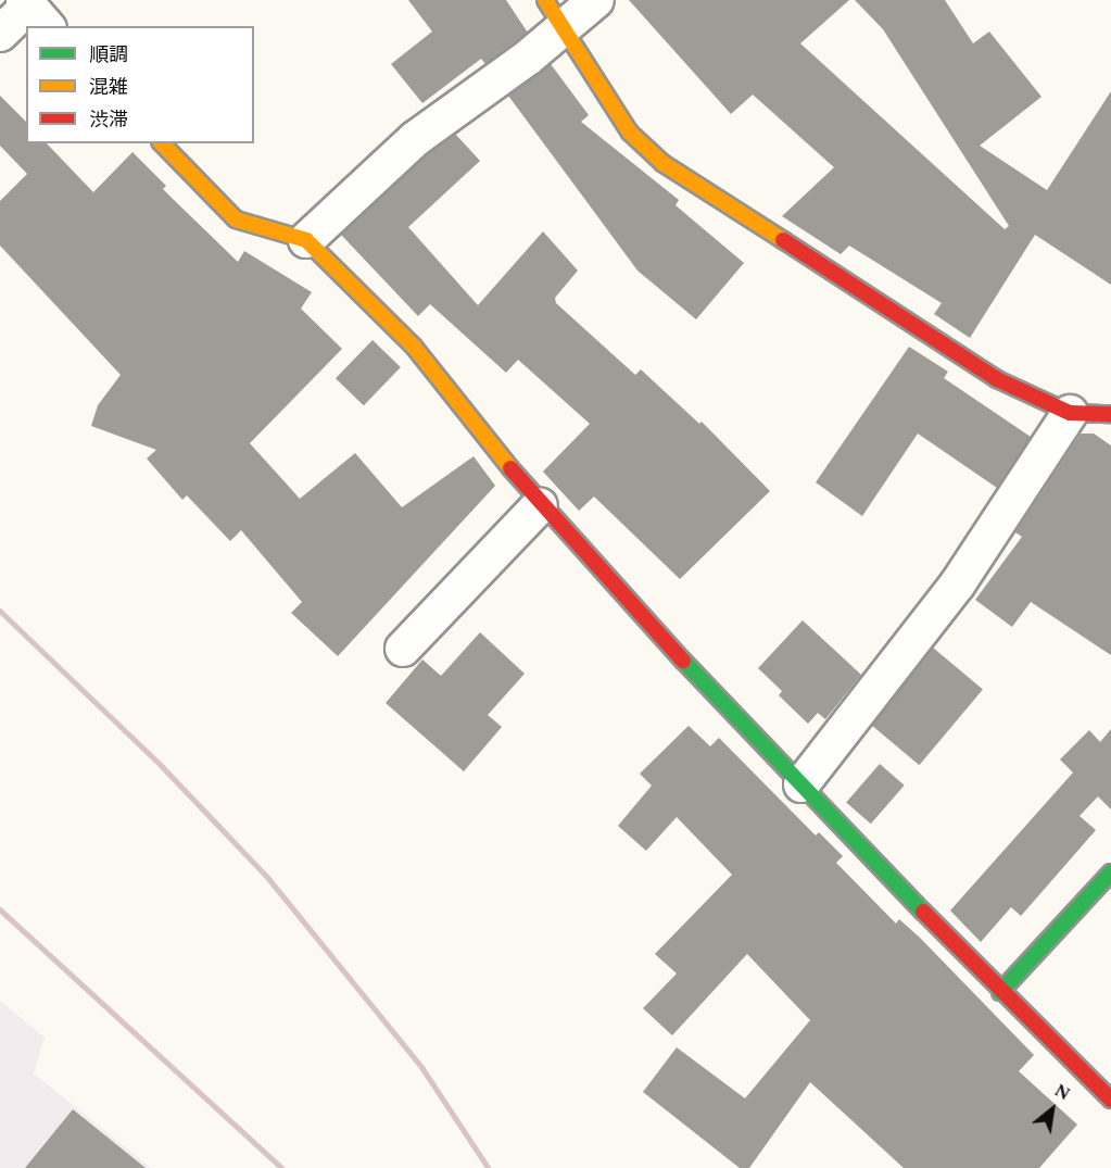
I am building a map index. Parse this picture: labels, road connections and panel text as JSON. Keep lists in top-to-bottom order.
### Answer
{
  "legend": ["順調", "混雑", "渋滞"],
  "north": "top right"
}
